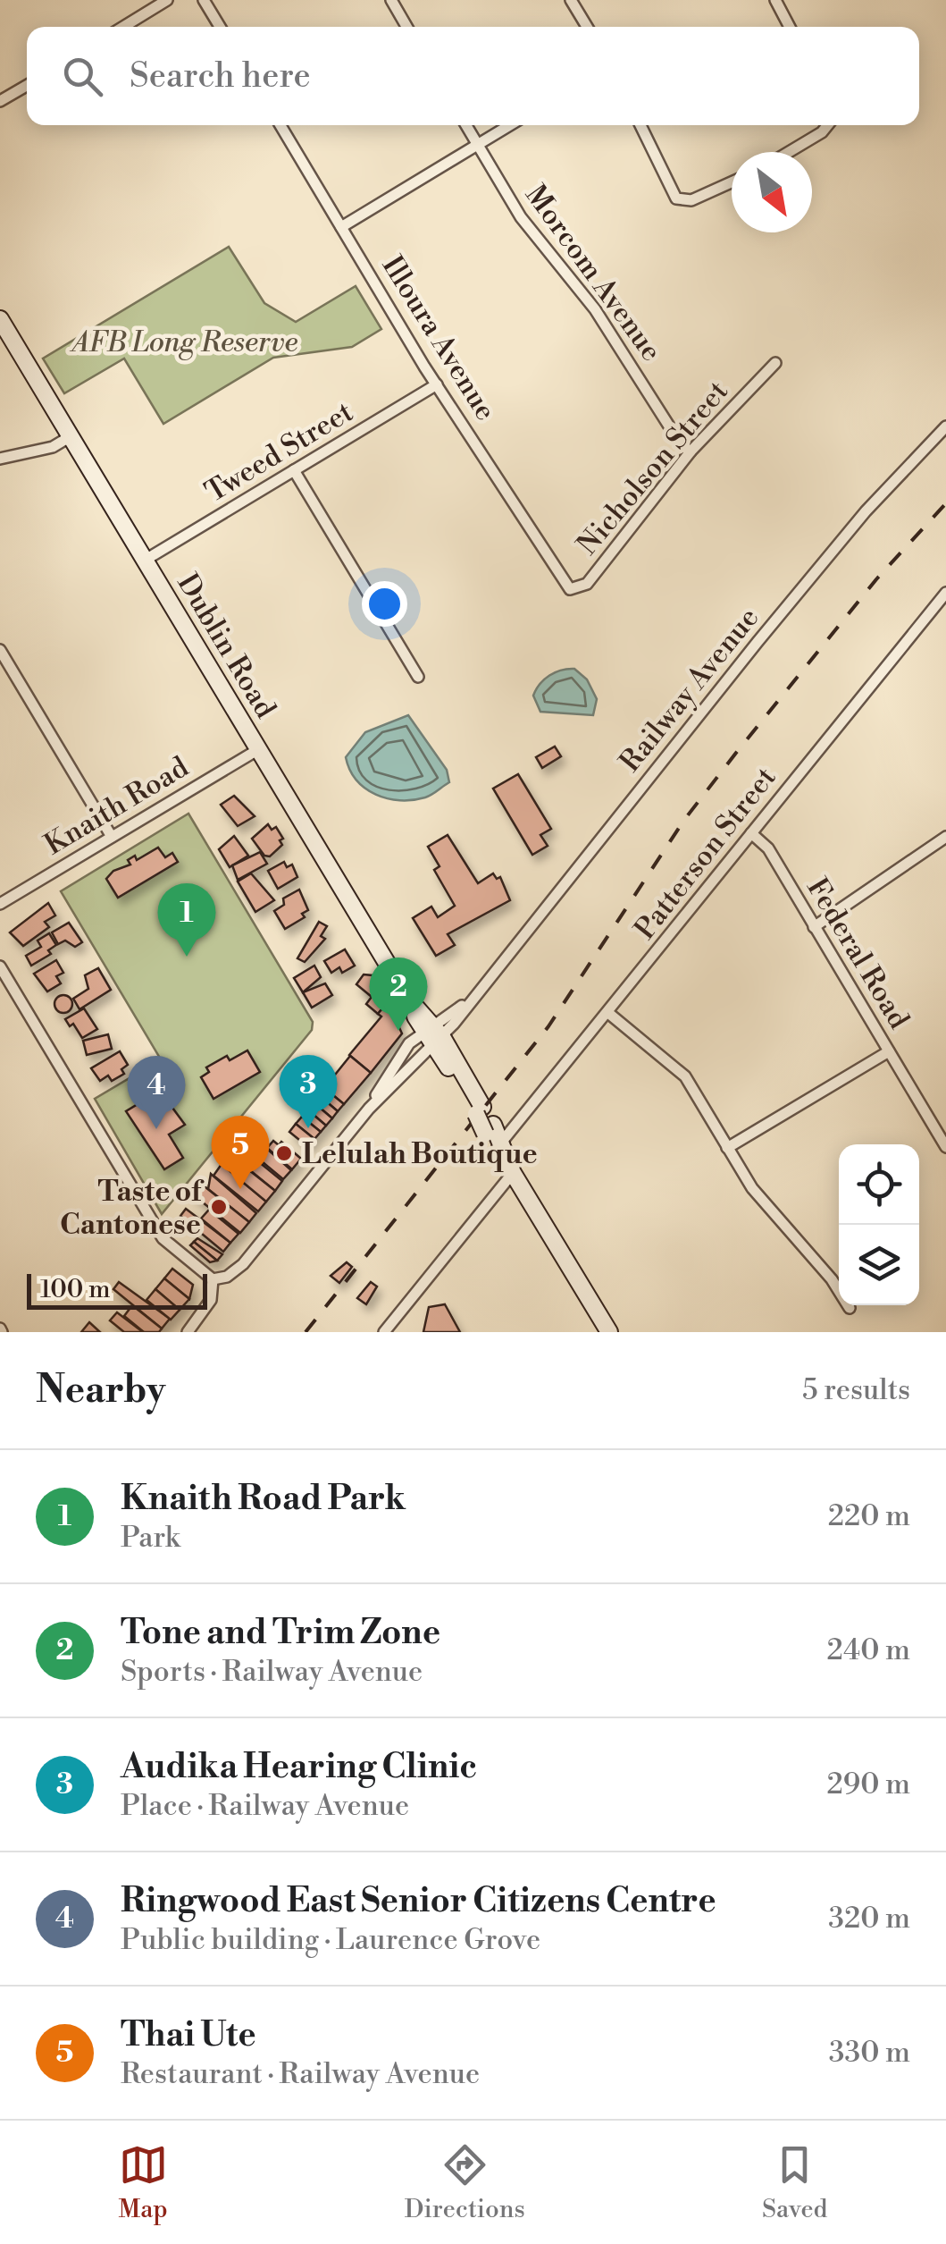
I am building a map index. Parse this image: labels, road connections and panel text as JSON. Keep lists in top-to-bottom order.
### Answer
{
  "streets": {
    "main road": ["Dublin Road"],
    "street": [
      "Morcom Avenue",
      "Illoura Avenue",
      "Tweed Street",
      "Nicholson Street",
      "Railway Avenue",
      "Knaith Road",
      "Patterson Street",
      "Federal Road"
    ]
  },
  "crossings": [
    ["Morcom Avenue", "Nicholson Street"],
    ["Illoura Avenue", "Tweed Street"],
    ["Illoura Avenue", "Nicholson Street"],
    ["Tweed Street", "Dublin Road"],
    ["Dublin Road", "Railway Avenue"],
    ["Dublin Road", "Knaith Road"],
    ["Dublin Road", "Patterson Street"],
    ["Patterson Street", "Federal Road"]
  ],
  "parks": ["AFB Long Reserve"],
  "places": ["Lelulah Boutique", "Taste of Cantonese"],
  "scale_bar": "100 m",
  "north": "bottom right",
  "page": {
    "search": "Search here",
    "pins": [
      "1",
      "2",
      "3",
      "4",
      "5"
    ],
    "scale": "100 m",
    "heading": ["Nearby", "5 results"],
    "list": [
      {
        "mark": "1",
        "name": "Knaith Road Park",
        "note": "Park",
        "value": "220 m"
      },
      {
        "mark": "2",
        "name": "Tone and Trim Zone",
        "note": "Sports · Railway Avenue",
        "value": "240 m"
      },
      {
        "mark": "3",
        "name": "Audika Hearing Clinic",
        "note": "Place · Railway Avenue",
        "value": "290 m"
      },
      {
        "mark": "4",
        "name": "Ringwood East Senior Citizens Centre",
        "note": "Public building · Laurence Grove",
        "value": "320 m"
      },
      {
        "mark": "5",
        "name": "Thai Ute",
        "note": "Restaurant · Railway Avenue",
        "value": "330 m"
      }
    ],
    "nav": ["Map", "Directions", "Saved"]
  }
}
